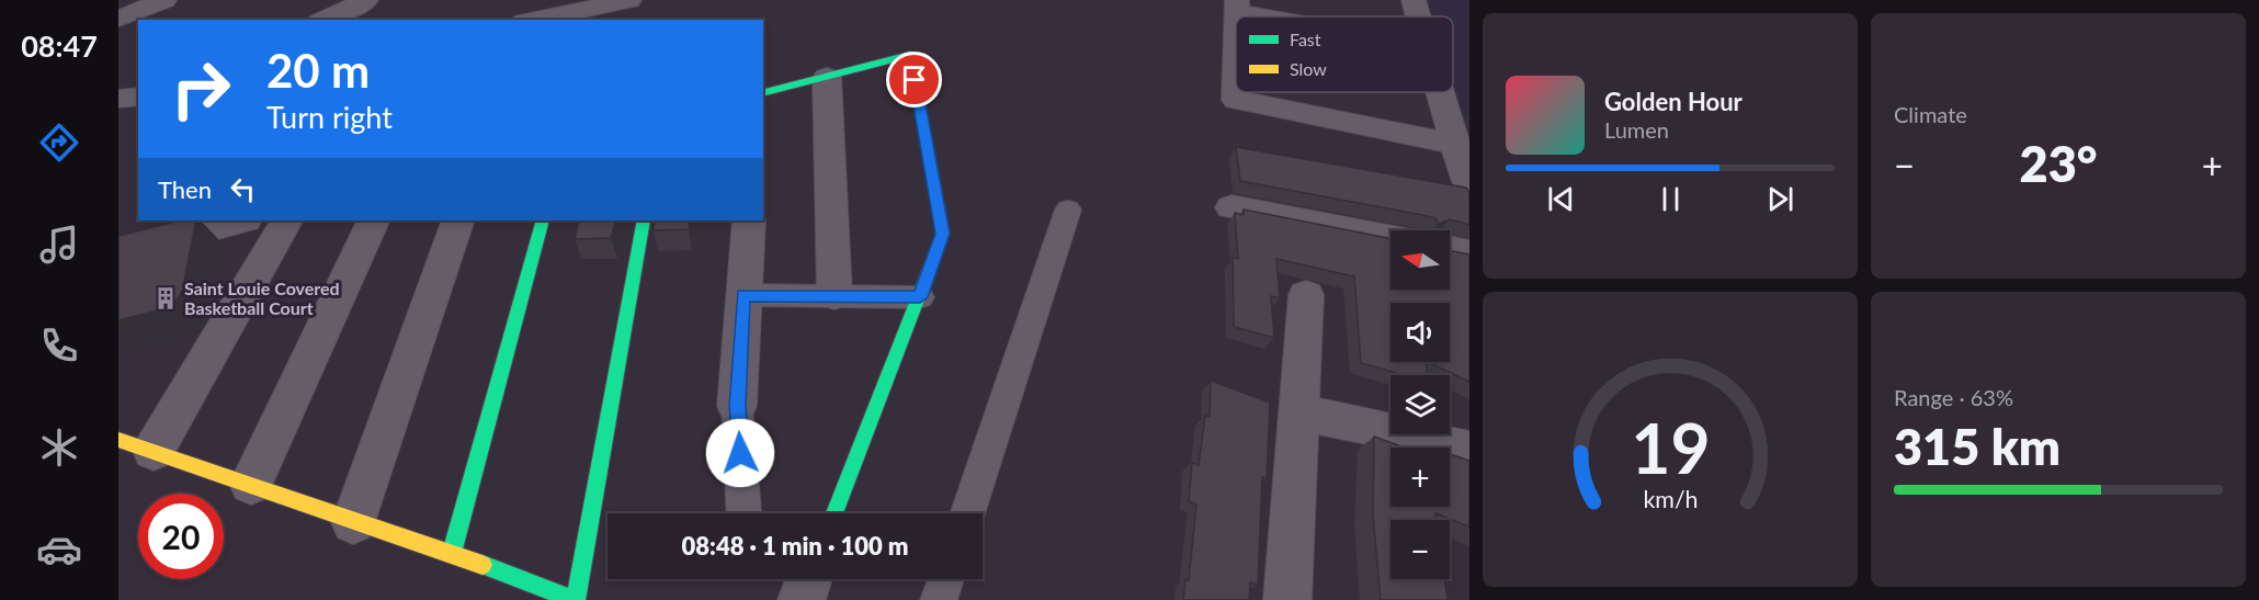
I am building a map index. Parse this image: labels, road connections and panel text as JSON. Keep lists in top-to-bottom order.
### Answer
{
  "places": {
    "building": ["Saint Louie Covered Basketball Court"]
  },
  "legend": ["Fast", "Slow"],
  "north": "left",
  "page": {
    "tabs": "08:47",
    "tile": [
      "Climate",
      ["Range · 63%", "315 km"]
    ],
    "turn": ["20 m", "Turn right"],
    "song": ["Golden Hour", "Lumen"],
    "heat": ["−", "23°", "+"],
    "then": "Then",
    "map_buttons": ["+", "−"],
    "limit": "20",
    "trip": "08:48 · 1 min · 100 m",
    "gauge": ["19", "km/h"]
  }
}
